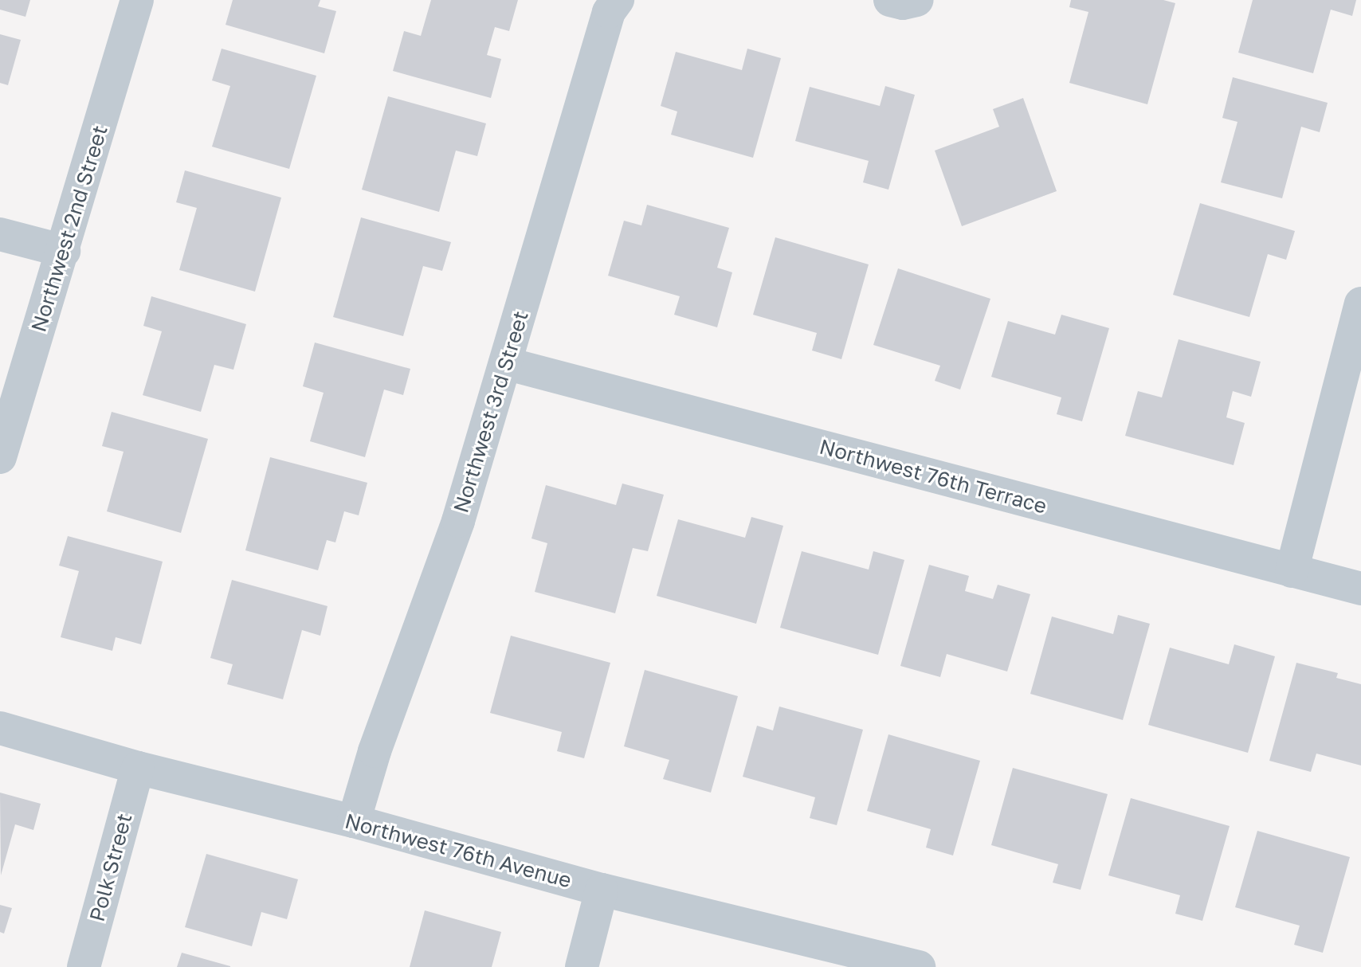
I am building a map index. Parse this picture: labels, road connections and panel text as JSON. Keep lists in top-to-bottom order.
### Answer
{
  "streets": {
    "street": [
      "Northwest 2nd Street",
      "Northwest 3rd Street",
      "Northwest 76th Terrace",
      "Northwest 76th Avenue",
      "Polk Street"
    ]
  },
  "crossings": [
    ["Northwest 3rd Street", "Northwest 76th Terrace"],
    ["Northwest 3rd Street", "Northwest 76th Avenue"],
    ["Northwest 76th Avenue", "Polk Street"]
  ]
}
